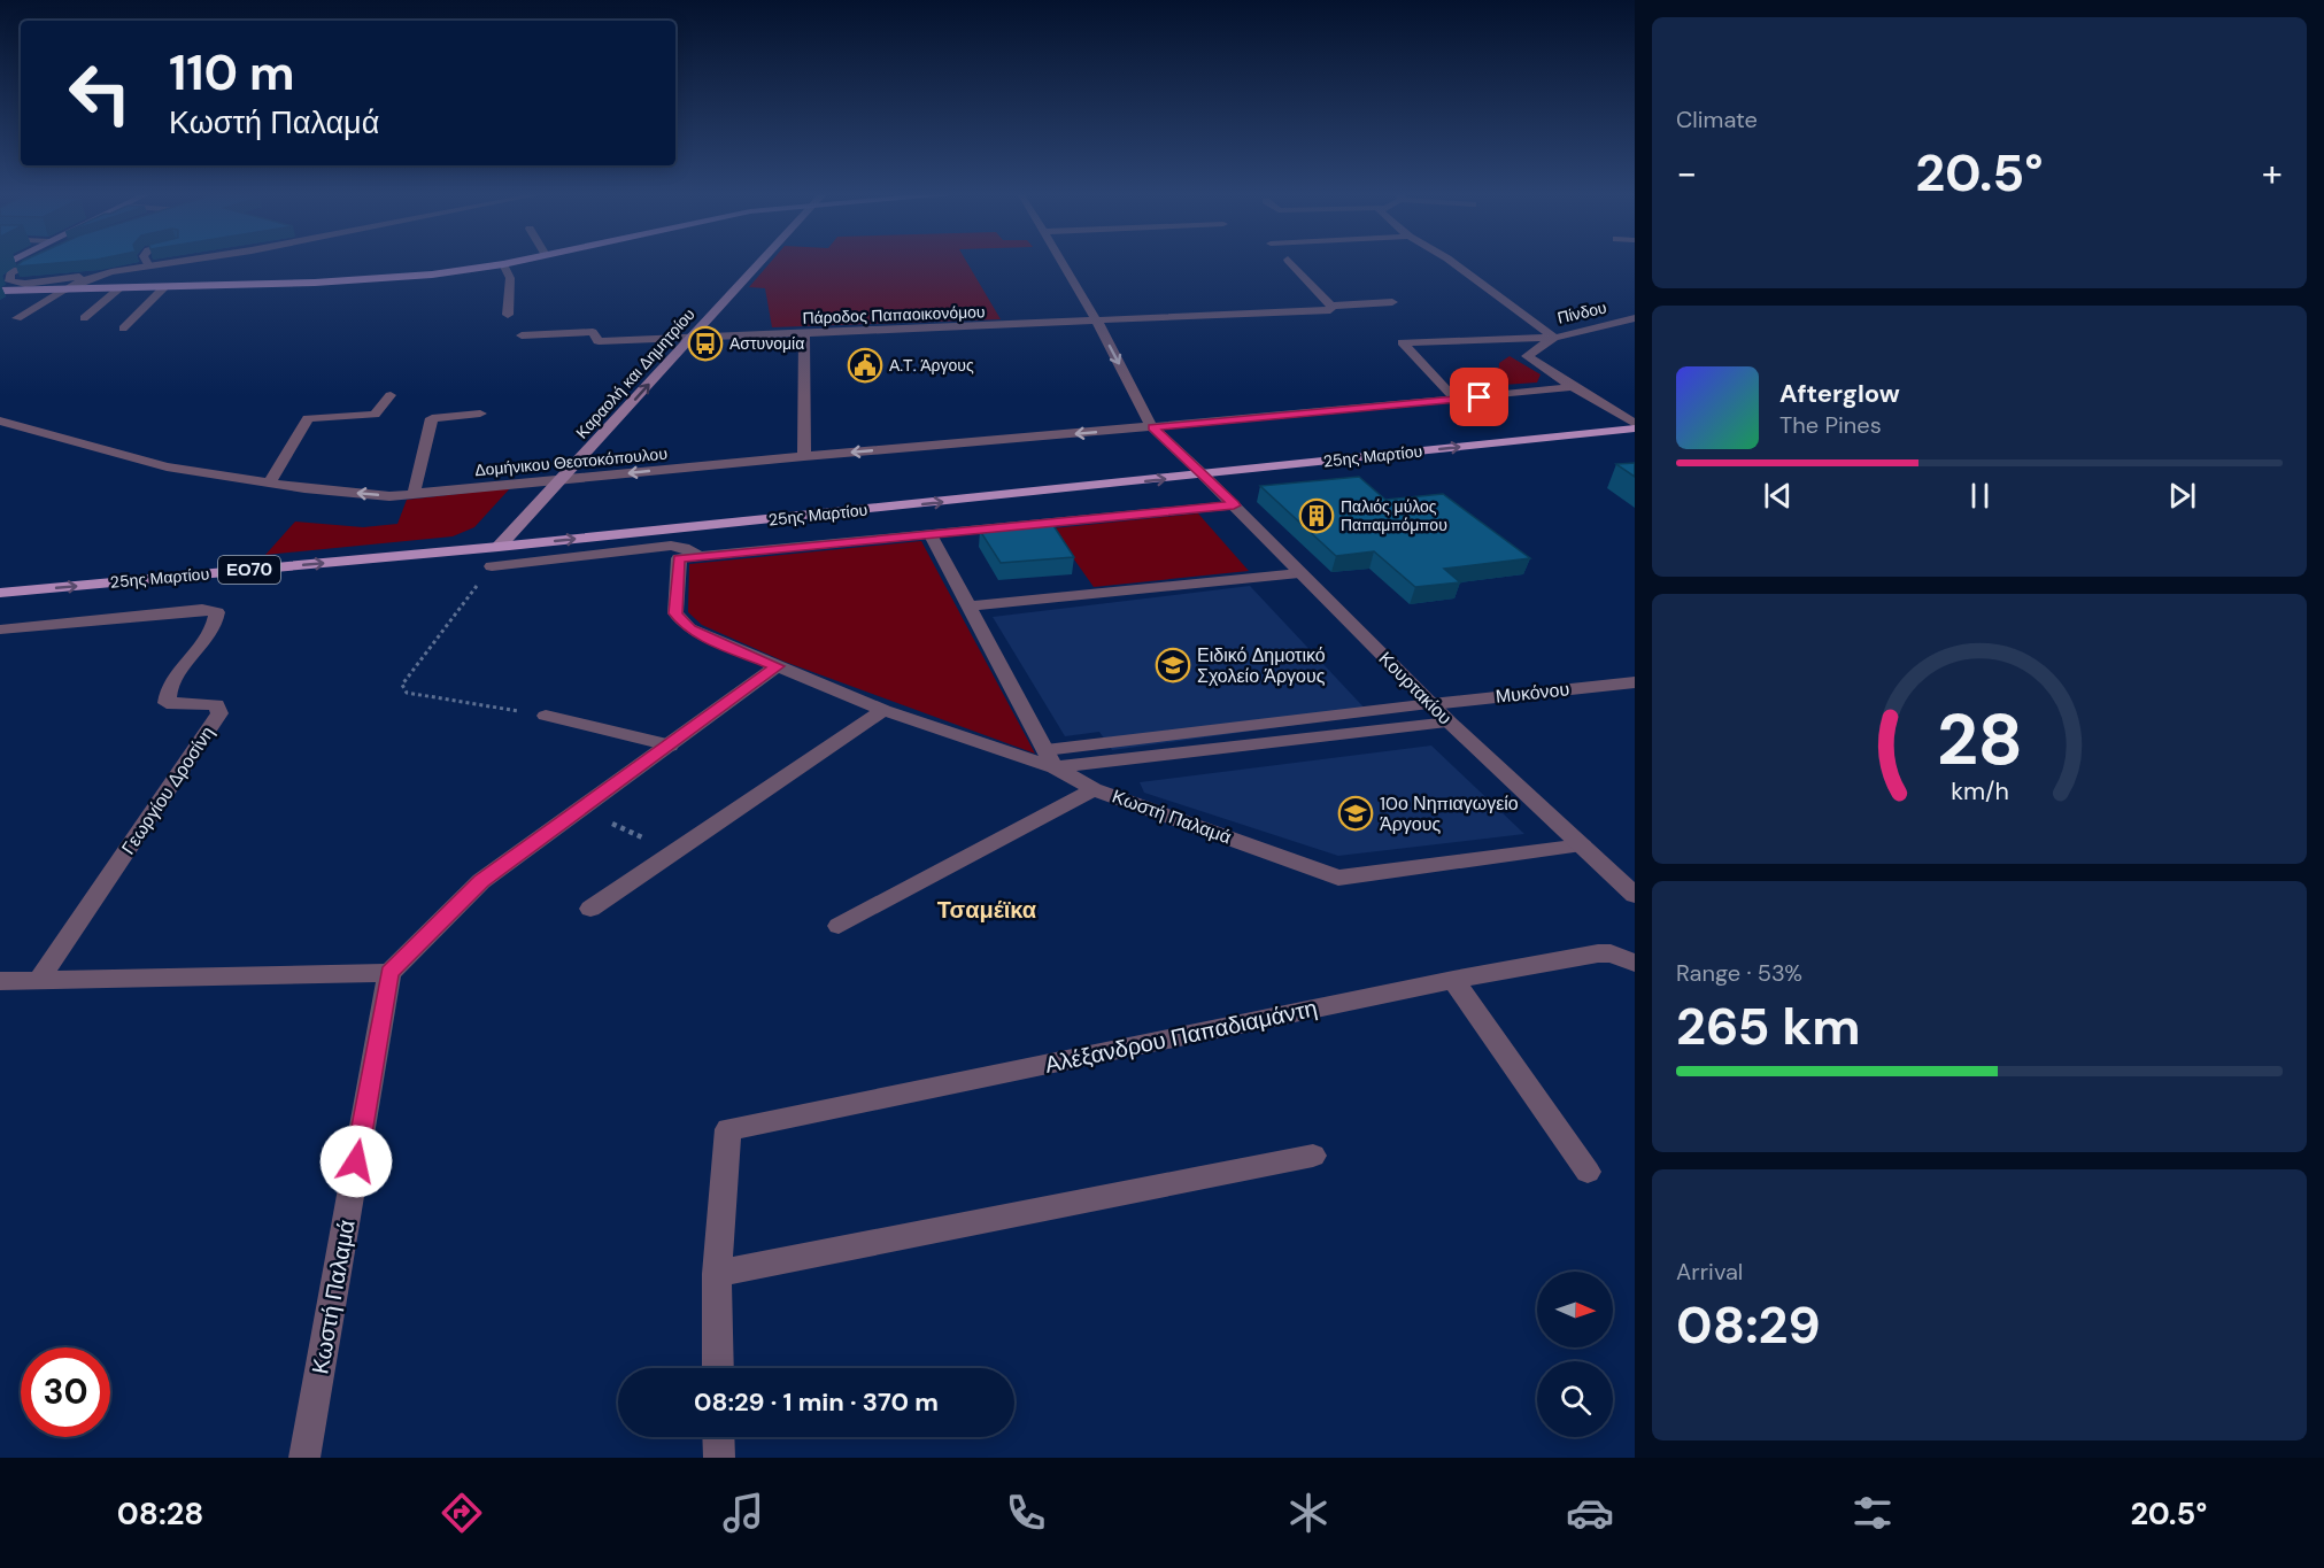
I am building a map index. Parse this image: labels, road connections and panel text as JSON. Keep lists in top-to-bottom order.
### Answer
{
  "streets": {
    "main road": ["Καραολή και Δημητρίου", "25ης Μαρτίου", "ΕΟ70"],
    "street": [
      "Πίνδου",
      "Πάροδος Παπαοικονόμου",
      "Δομήνικου Θεοτοκόπουλου",
      "Κουρτακίου",
      "Μυκόνου",
      "Γεωργίου Δροσίνη",
      "Κωστή Παλαμά",
      "Αλέξανδρου Παπαδιαμάντη"
    ]
  },
  "crossings": [
    ["Πάροδος Παπαοικονόμου", "Καραολή και Δημητρίου"],
    ["Πάροδος Παπαοικονόμου", "Κουρτακίου"],
    ["Καραολή και Δημητρίου", "25ης Μαρτίου"],
    ["Καραολή και Δημητρίου", "Δομήνικου Θεοτοκόπουλου"],
    ["25ης Μαρτίου", "Κουρτακίου"],
    ["Δομήνικου Θεοτοκόπουλου", "Κουρτακίου"],
    ["Κουρτακίου", "Μυκόνου"],
    ["Κουρτακίου", "Κωστή Παλαμά"],
    ["Μυκόνου", "Κωστή Παλαμά"]
  ],
  "one_way": ["Καραολή και Δημητρίου", "25ης Μαρτίου"],
  "districts": ["Τσαμέϊκα"],
  "places": {
    "bus stop": ["Αστυνομία"],
    "public building": ["Α.Τ. Άργους"],
    "building": ["Παλιός μύλος Παπαμπόμπου"],
    "school or university": ["Ειδικό Δημοτικό Σχολείο Άργους", "10ο Νηπιαγωγείο Άργους"]
  },
  "north": "right",
  "page": {
    "tile": [
      "Climate",
      ["Range · 53%", "265 km"],
      ["Arrival", "08:29"]
    ],
    "turn": ["110 m", "Κωστή Παλαμά"],
    "heat": ["−", "20.5°", "+"],
    "song": ["Afterglow", "The Pines"],
    "limit": "30",
    "trip": "08:29 · 1 min · 370 m",
    "tabs": ["08:28", "20.5°"],
    "gauge": ["28", "km/h"]
  }
}
